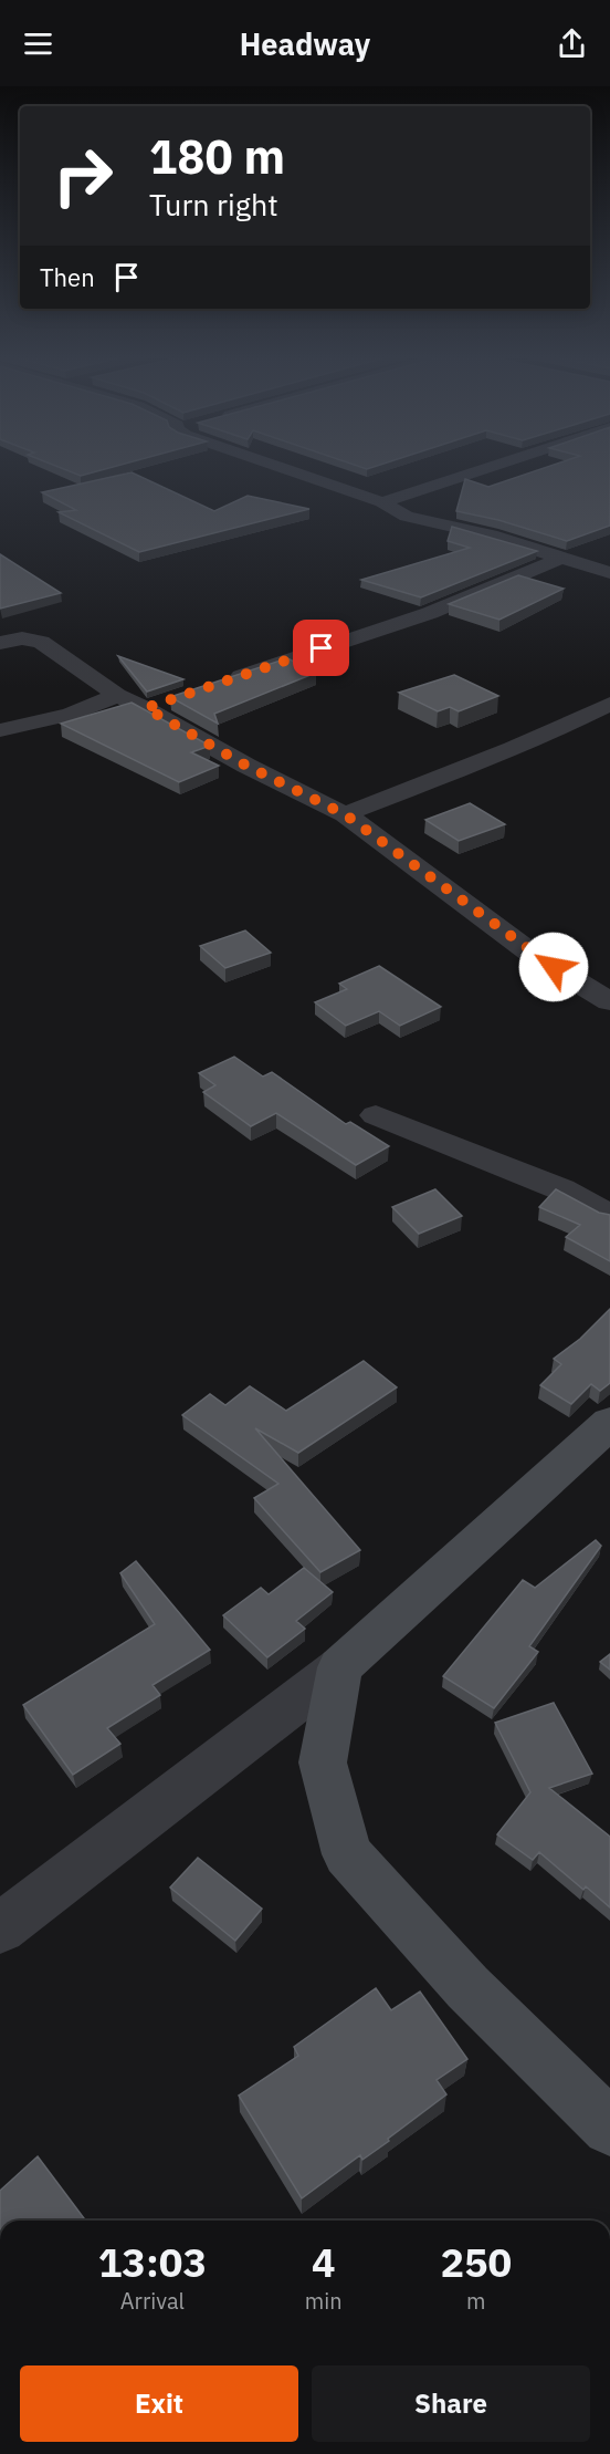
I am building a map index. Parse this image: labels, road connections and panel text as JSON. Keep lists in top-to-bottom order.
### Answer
{
  "page": {
    "header": "Headway",
    "turn": ["180 m", "Turn right"],
    "then": "Then",
    "eta": [
      "13:03",
      "Arrival",
      "4",
      "min",
      "250",
      "m"
    ],
    "buttons": ["Exit", "Share"]
  }
}
